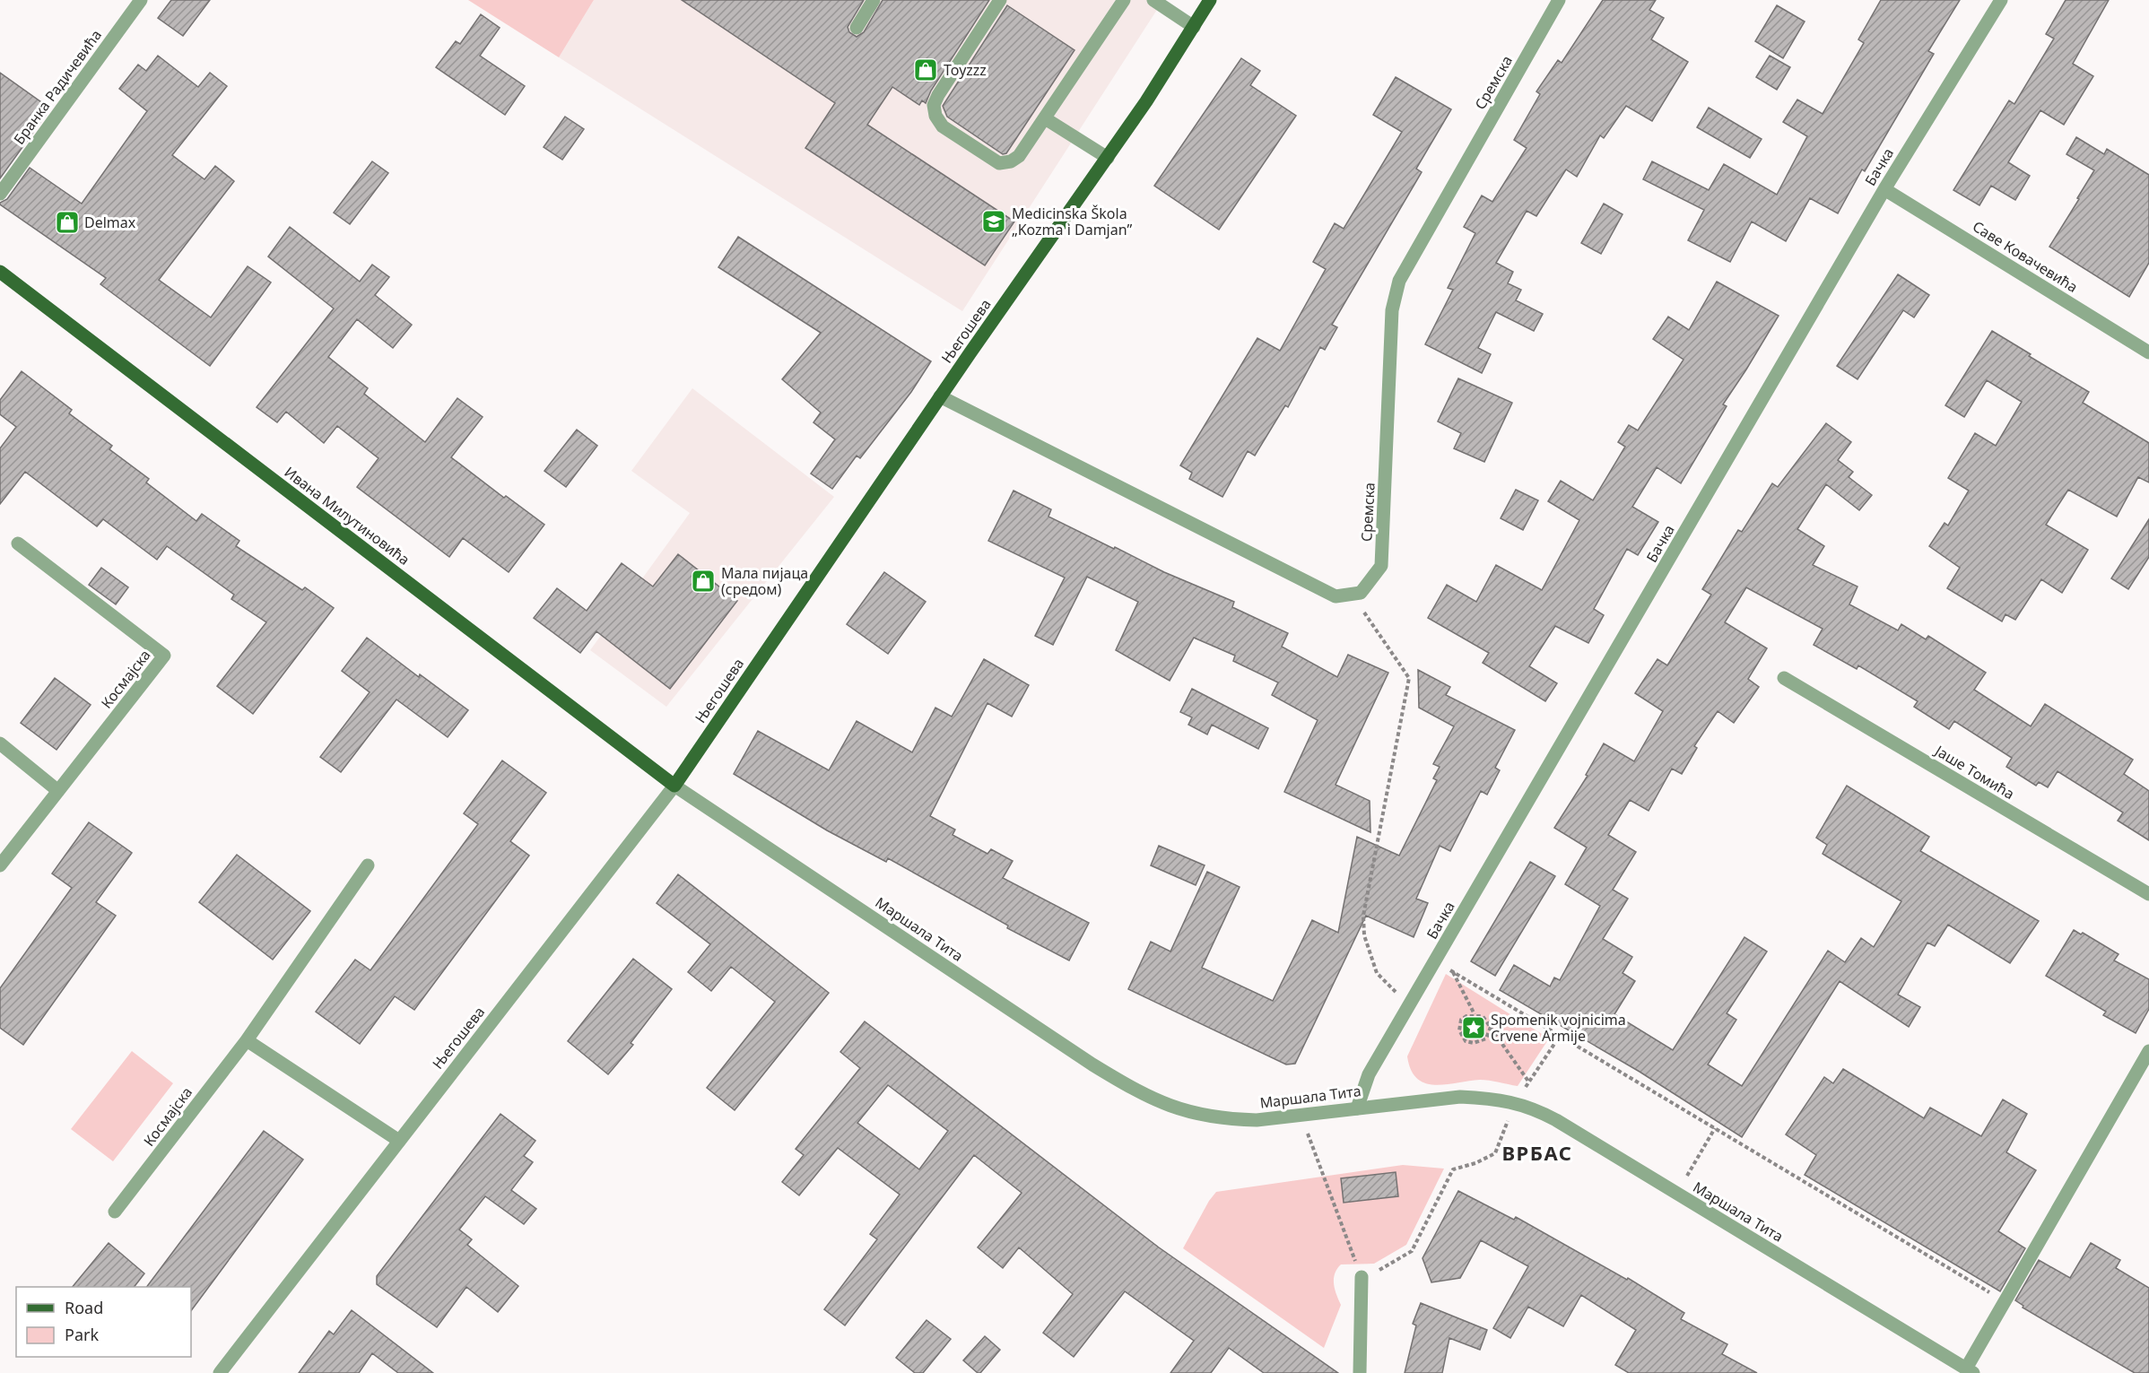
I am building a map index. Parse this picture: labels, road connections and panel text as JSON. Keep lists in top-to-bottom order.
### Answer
{
  "streets": {
    "main road": ["Његошева", "Ивана Милутиновића"],
    "street": [
      "Сремска",
      "Бранка Радичевића",
      "Бачка",
      "Саве Ковачевића",
      "Космајска",
      "Јаше Томића",
      "Маршала Тита"
    ]
  },
  "crossings": [
    ["Бачка", "Саве Ковачевића"],
    ["Бачка", "Маршала Тита"],
    ["Његошева", "Ивана Милутиновића"],
    ["Његошева", "Маршала Тита"],
    ["Ивана Милутиновића", "Маршала Тита"]
  ],
  "districts": ["ВРБАС"],
  "places": {
    "shop": ["Toyzzz", "Delmax", "Мала пијаца (средом)"],
    "school or university": ["Medicinska Škola „Kozma i Damjan”"],
    "place": ["Spomenik vojnicima Crvene Armije"]
  },
  "legend": ["Road", "Park"]
}
